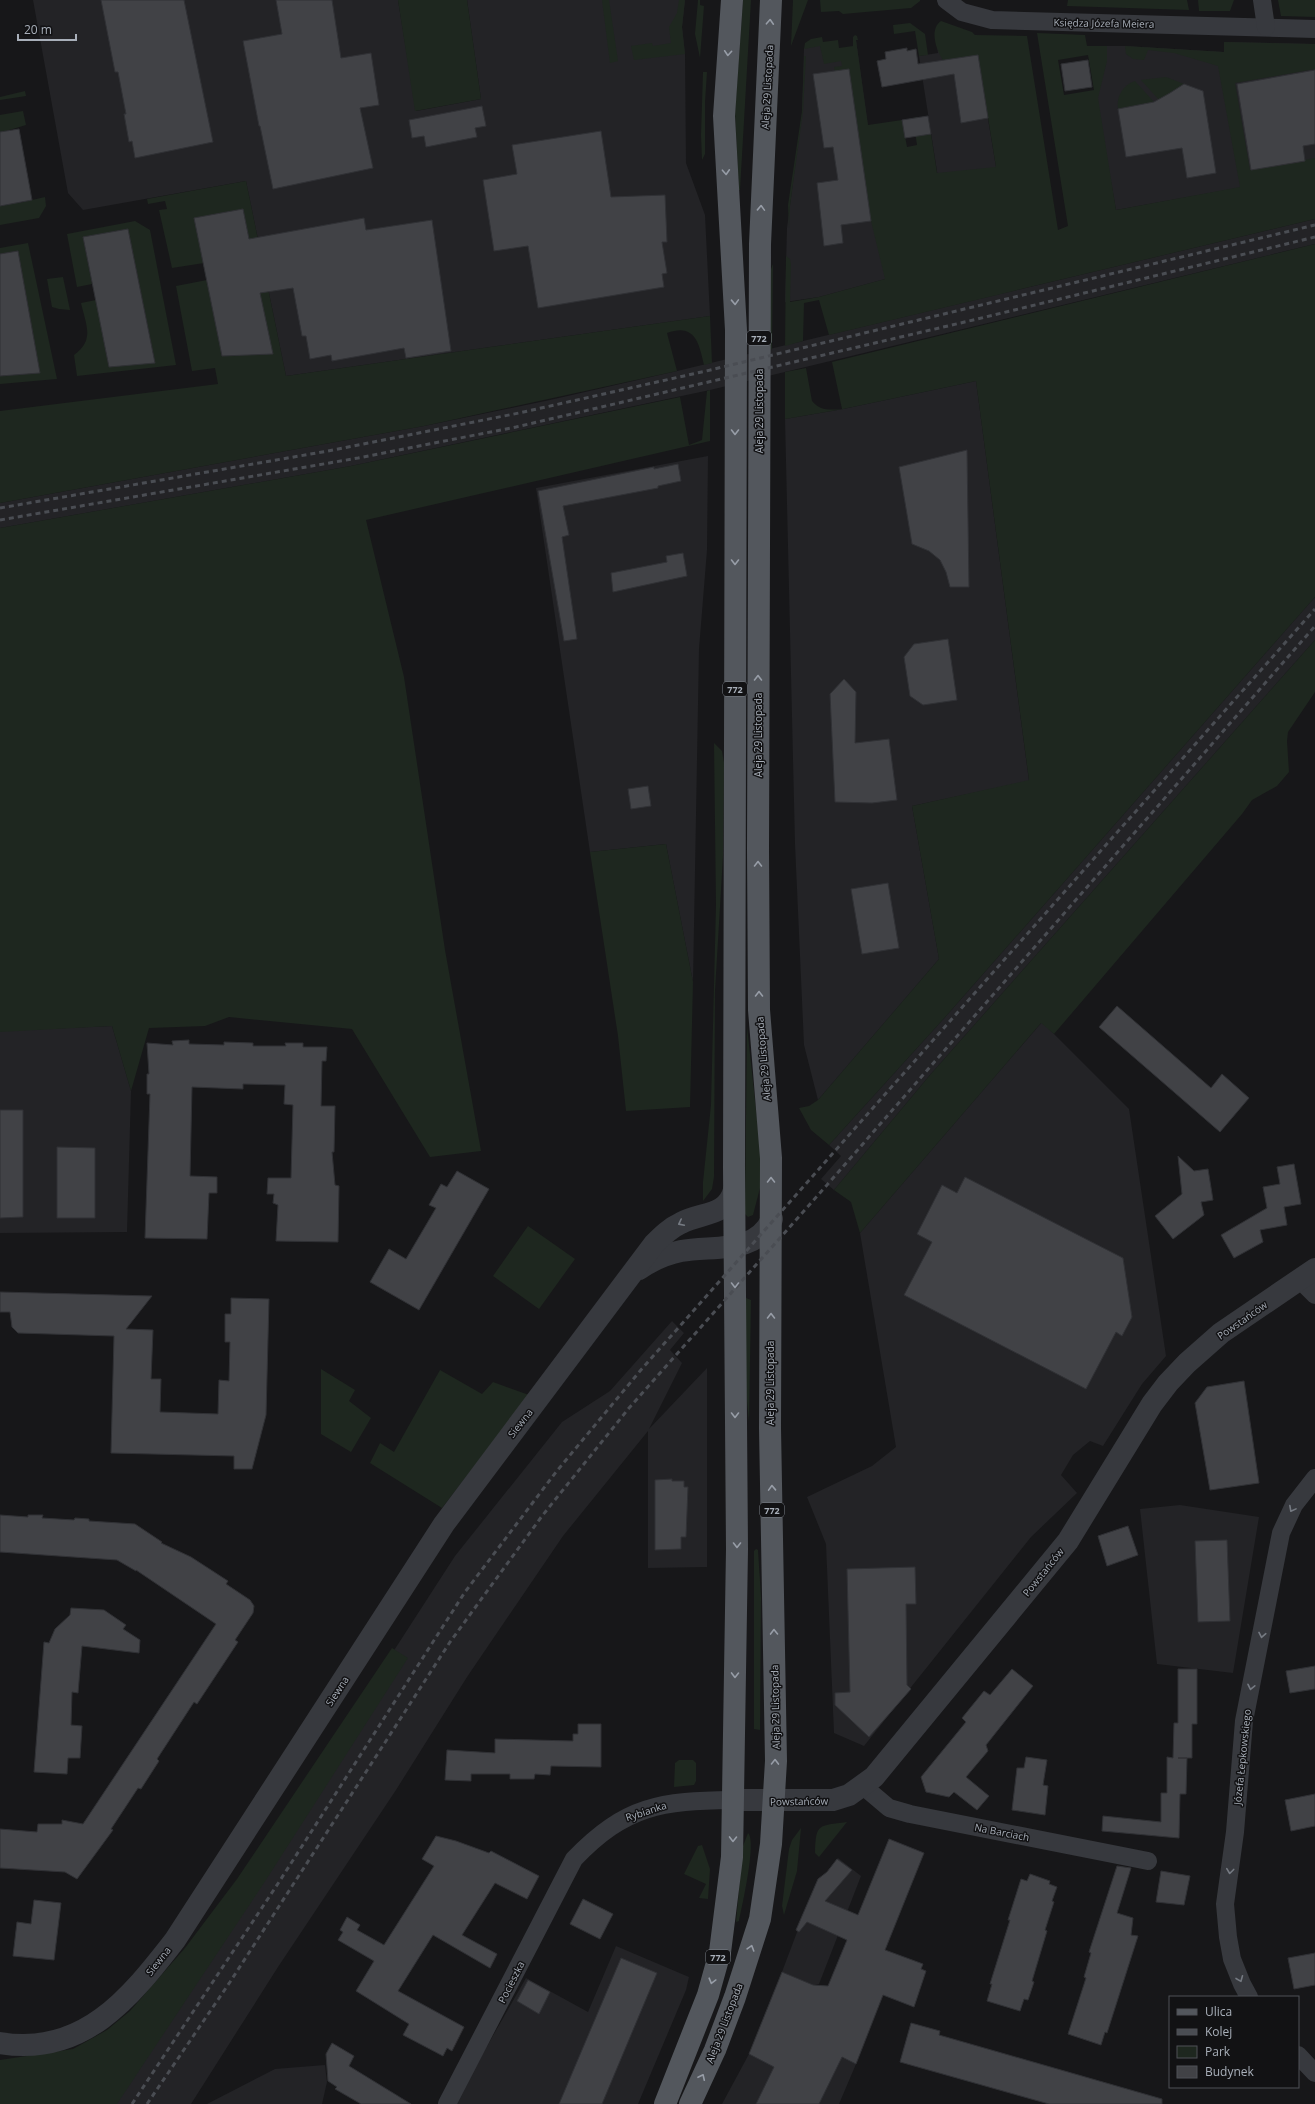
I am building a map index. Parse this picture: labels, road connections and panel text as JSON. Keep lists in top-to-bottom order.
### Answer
{
  "streets": {
    "main road": ["Aleja 29 Listopada", "772"],
    "street": [
      "Księdza Józefa Meiera",
      "Powstańców",
      "Siewna",
      "Józefa Łepkowskiego",
      "Rybianka",
      "Na Barciach",
      "Pocieszka"
    ]
  },
  "crossings": [
    ["Aleja 29 Listopada", "Powstańców"],
    ["Aleja 29 Listopada", "Siewna"],
    ["772", "Powstańców"],
    ["772", "Siewna"],
    ["772", "Rybianka"],
    ["Powstańców", "Rybianka"],
    ["Powstańców", "Na Barciach"],
    ["Rybianka", "Pocieszka"]
  ],
  "one_way": ["Józefa Łepkowskiego"],
  "legend": [
    "Ulica",
    "Kolej",
    "Park",
    "Budynek"
  ],
  "scale_bar": "20 m"
}
